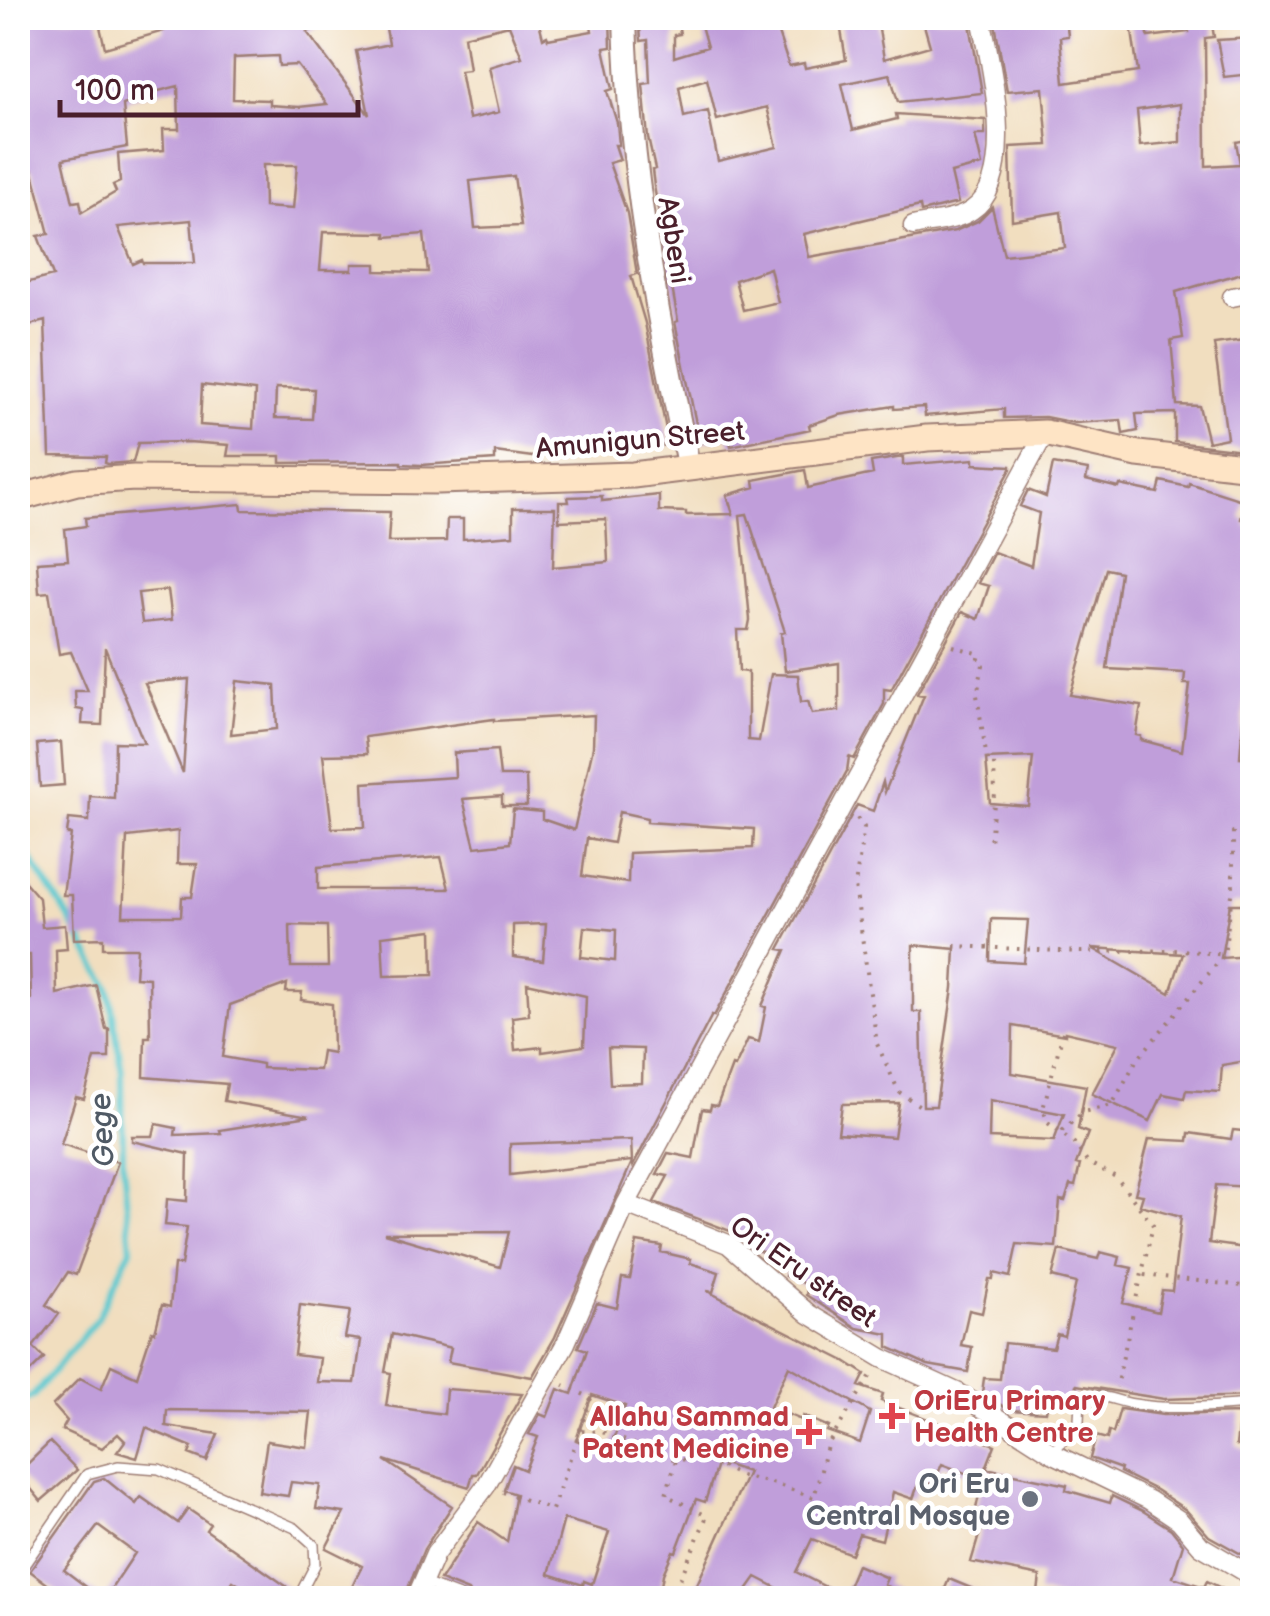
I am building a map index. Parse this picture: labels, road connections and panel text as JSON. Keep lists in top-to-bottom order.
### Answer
{
  "streets": {
    "main road": ["Amunigun Street"],
    "street": ["Agbeni", "Ori Eru street"]
  },
  "crossings": [
    ["Agbeni", "Amunigun Street"]
  ],
  "water": ["Gege"],
  "places": {
    "health": ["OriEru Primary Health Centre", "Allahu Sammad Patent Medicine"],
    "other": ["Ori Eru Central Mosque"]
  },
  "scale_bar": "100 m"
}
